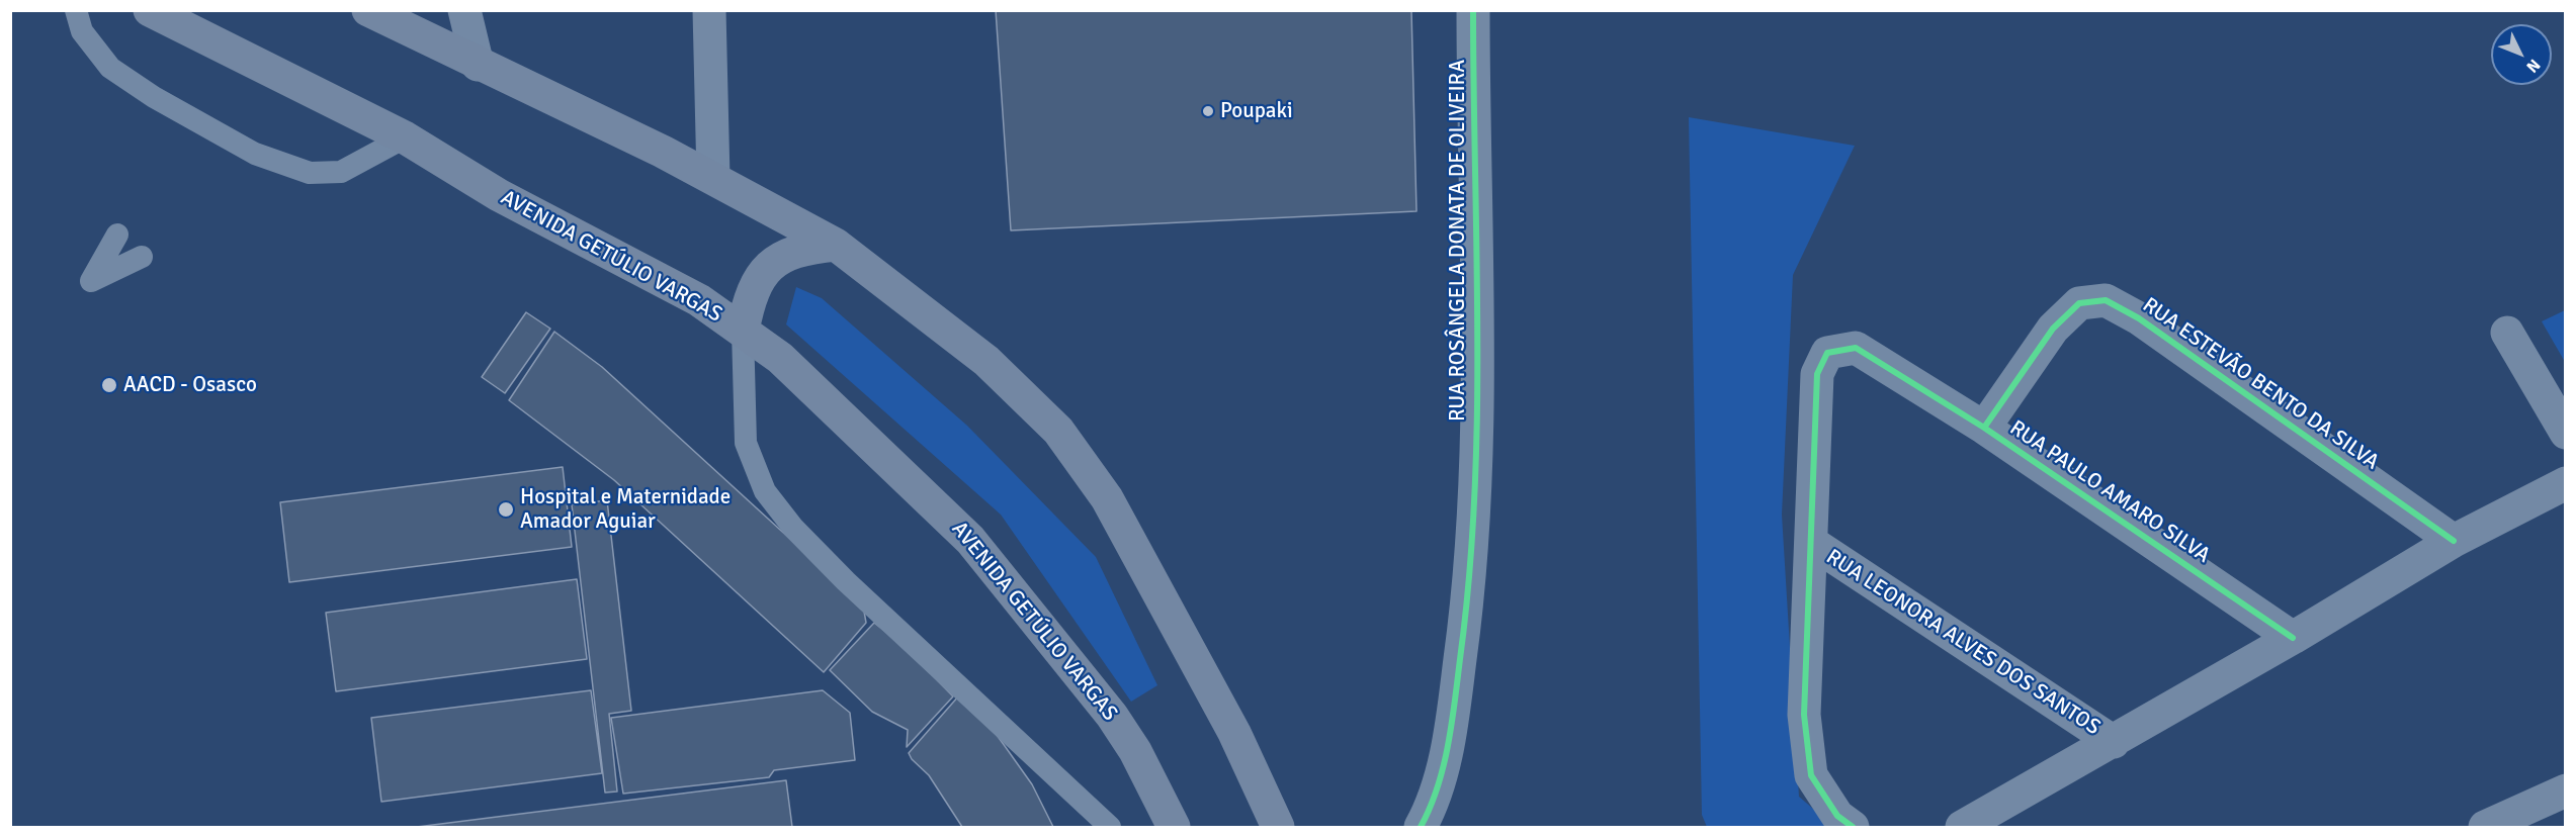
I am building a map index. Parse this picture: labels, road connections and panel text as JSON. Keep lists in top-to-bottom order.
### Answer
{
  "streets": {
    "main road": ["AVENIDA GETÚLIO VARGAS"],
    "street": [
      "RUA ROSÂNGELA DONATA DE OLIVEIRA",
      "RUA ESTEVÃO BENTO DA SILVA",
      "RUA PAULO AMARO SILVA",
      "RUA LEONORA ALVES DOS SANTOS"
    ]
  },
  "crossings": [
    ["RUA ESTEVÃO BENTO DA SILVA", "RUA PAULO AMARO SILVA"],
    ["RUA PAULO AMARO SILVA", "RUA LEONORA ALVES DOS SANTOS"]
  ],
  "places": ["Poupaki", "AACD - Osasco", "Hospital e Maternidade Amador Aguiar"],
  "north": "bottom right"
}
